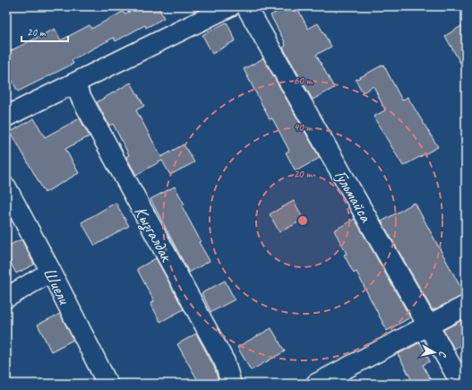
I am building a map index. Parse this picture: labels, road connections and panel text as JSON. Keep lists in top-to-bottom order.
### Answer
{
  "streets": {
    "street": ["Гульмайса", "Кызгалдак", "Шиели"]
  },
  "scale_bar": "20 m",
  "north": "right",
  "rings": ["60 m", "40 m", "20 m"]
}
